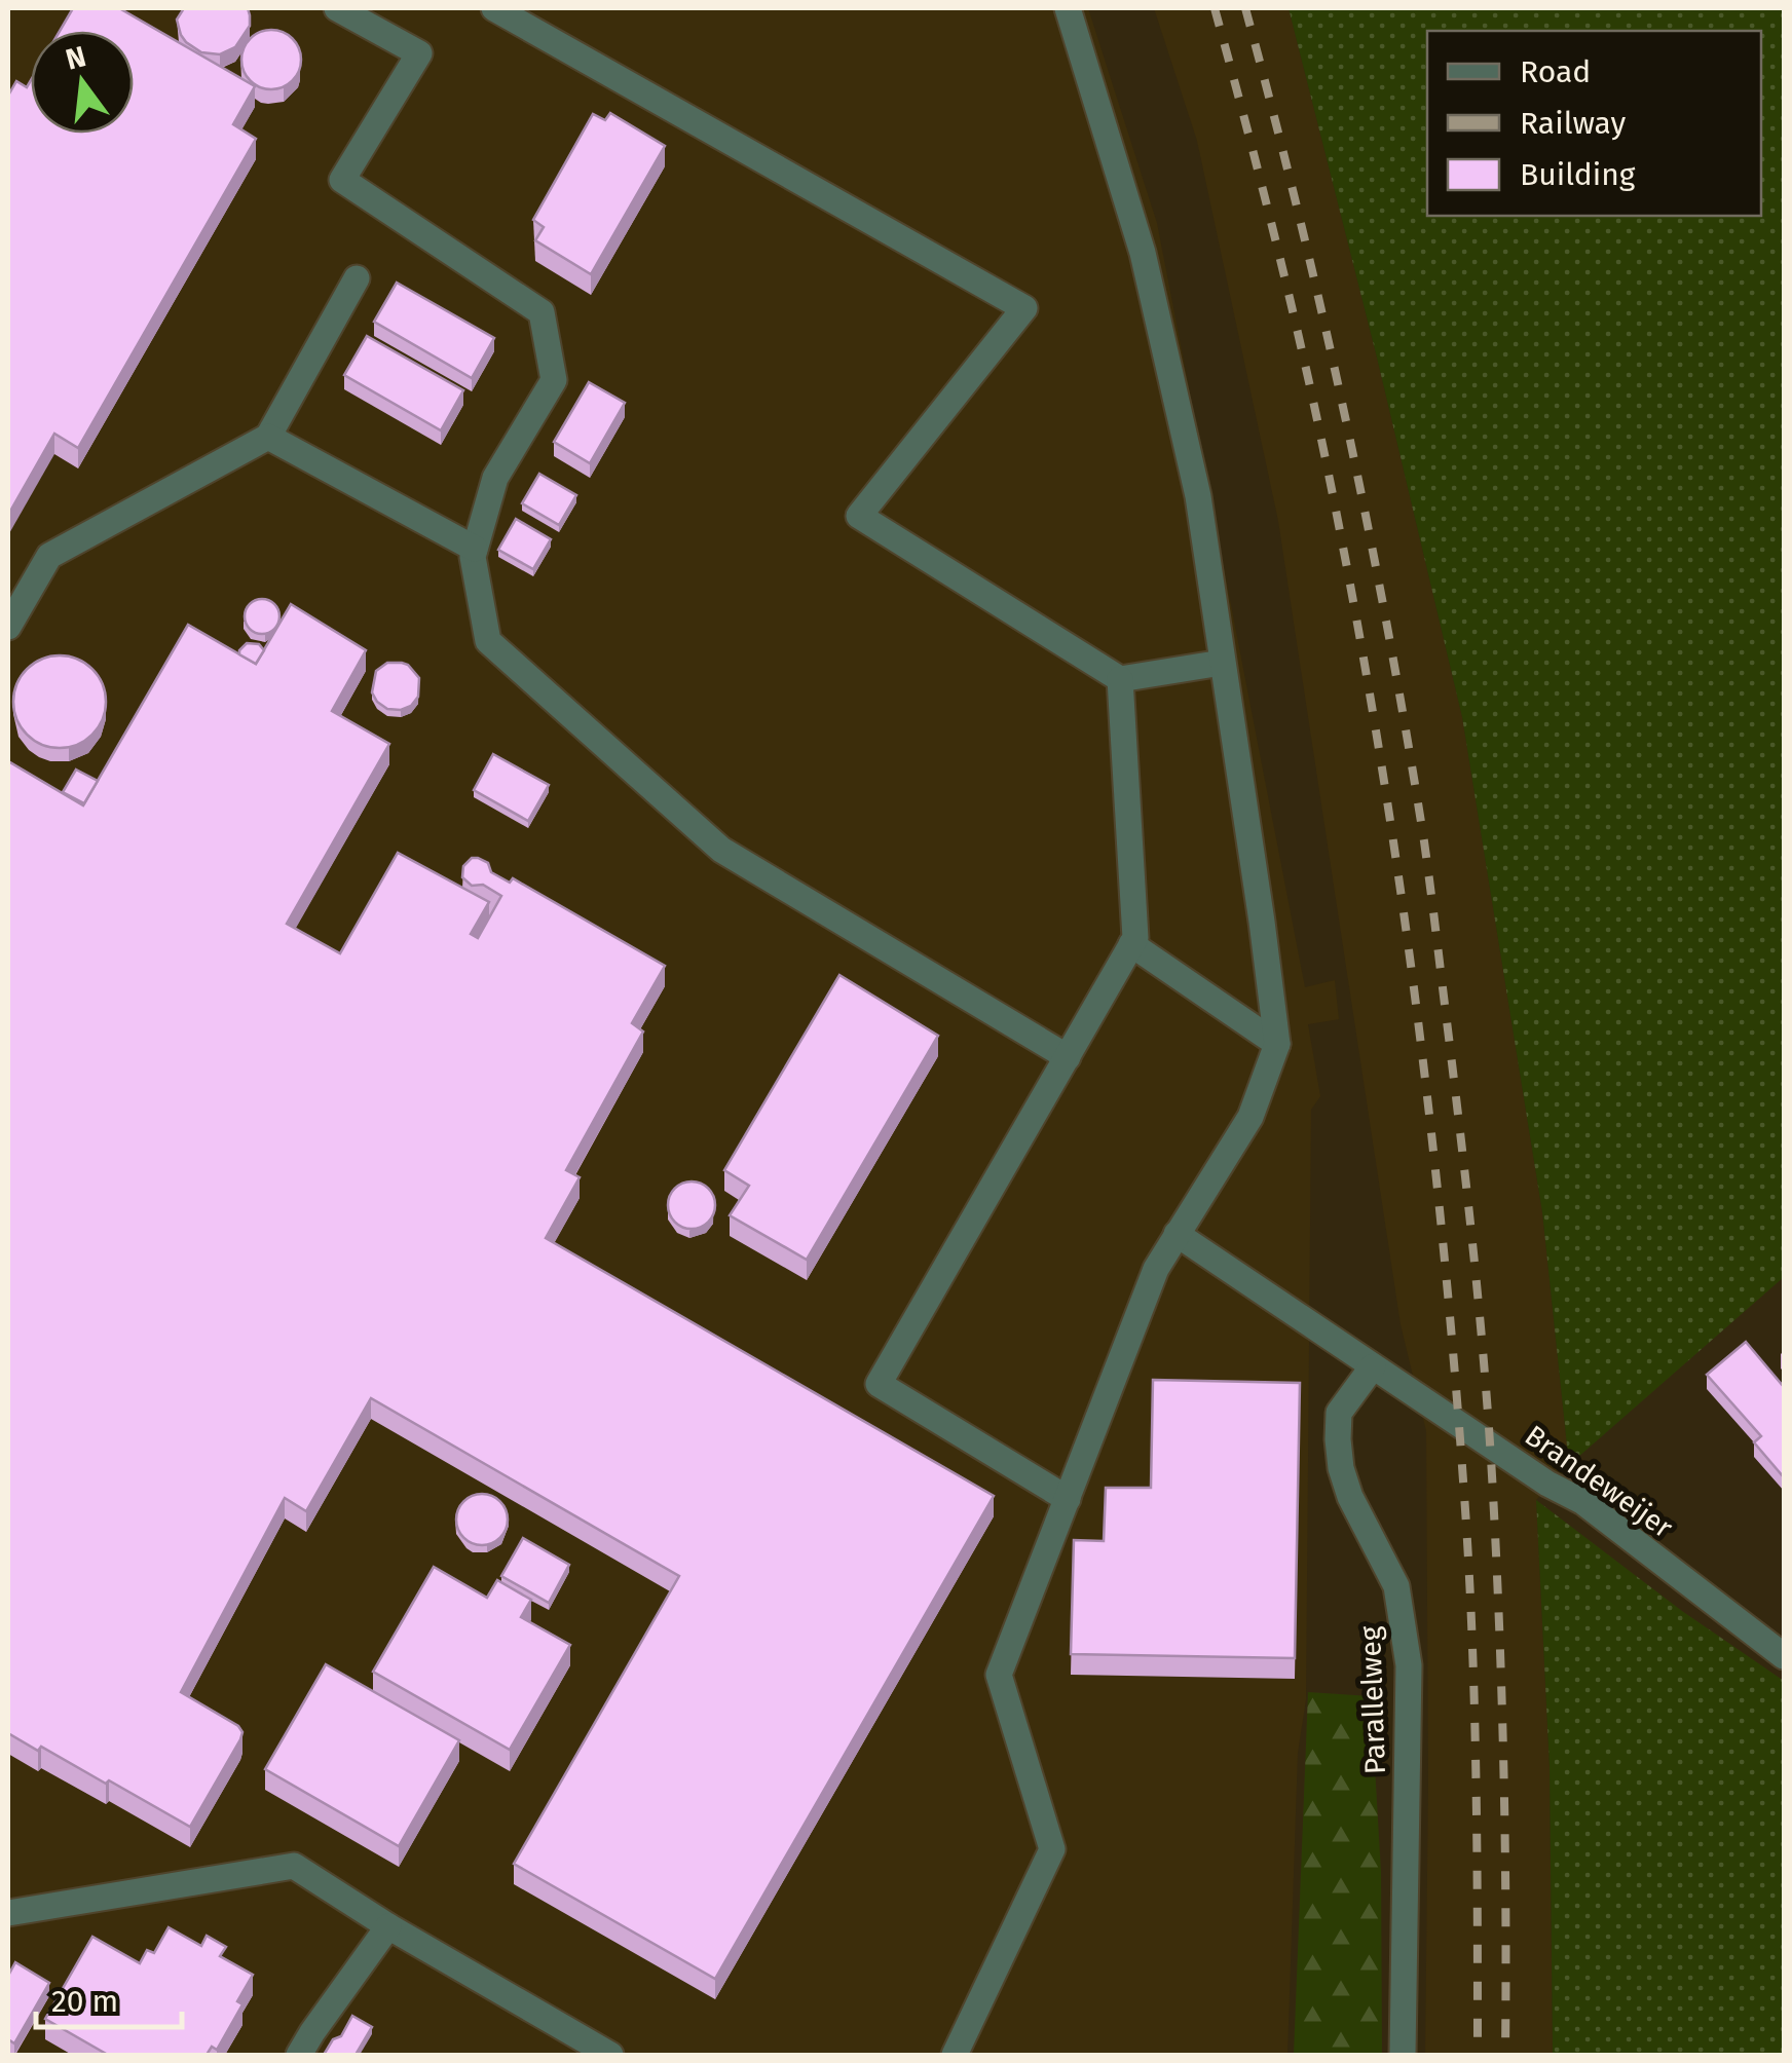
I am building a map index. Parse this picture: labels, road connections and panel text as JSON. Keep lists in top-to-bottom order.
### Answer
{
  "streets": {
    "street": ["Brandeweijer", "Parallelweg"]
  },
  "crossings": [
    ["Brandeweijer", "Parallelweg"]
  ],
  "legend": ["Road", "Railway", "Building"],
  "scale_bar": "20 m",
  "north": "top"
}
